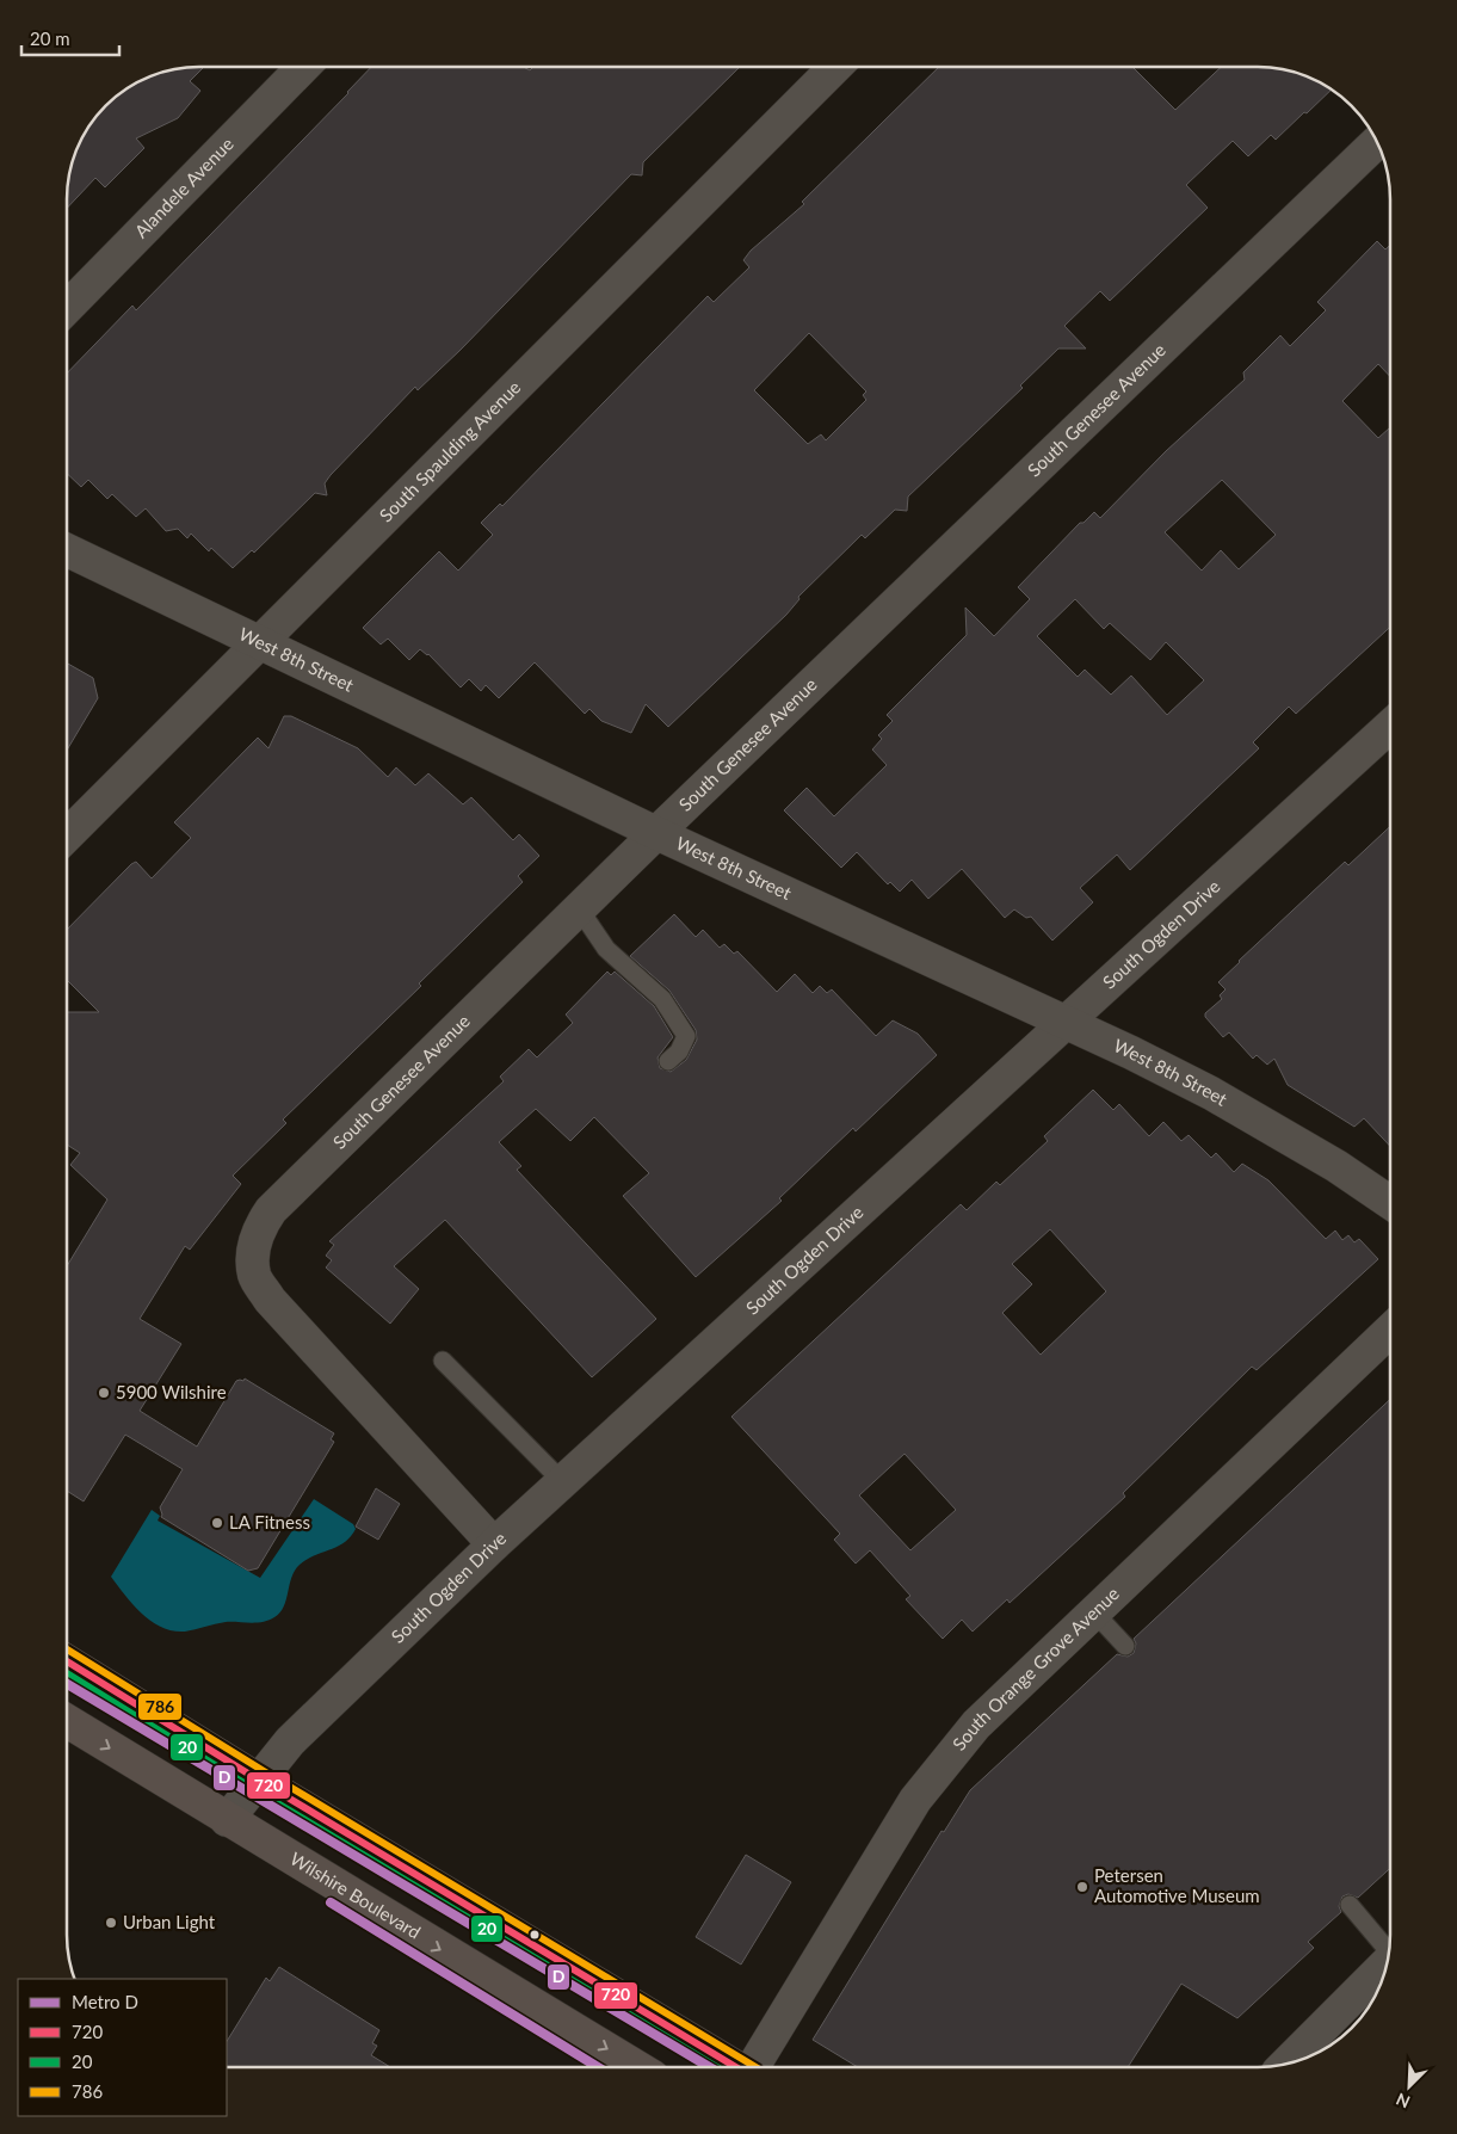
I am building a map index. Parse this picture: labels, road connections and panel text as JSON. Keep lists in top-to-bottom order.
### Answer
{
  "streets": {
    "main road": ["Wilshire Boulevard"],
    "street": [
      "Alandele Avenue",
      "South Genesee Avenue",
      "South Spaulding Avenue",
      "West 8th Street",
      "South Ogden Drive",
      "South Orange Grove Avenue"
    ]
  },
  "crossings": [
    ["South Genesee Avenue", "West 8th Street"],
    ["South Genesee Avenue", "South Ogden Drive"],
    ["South Spaulding Avenue", "West 8th Street"],
    ["West 8th Street", "South Ogden Drive"],
    ["South Ogden Drive", "Wilshire Boulevard"]
  ],
  "places": [
    "5900 Wilshire",
    "LA Fitness",
    "Petersen Automotive Museum",
    "Urban Light"
  ],
  "lines": [
    "transit line 786",
    "transit line 720",
    "transit line 20",
    "metro line D"
  ],
  "legend": [
    "Metro D",
    "720",
    "20",
    "786"
  ],
  "scale_bar": "20 m",
  "north": "bottom left"
}
